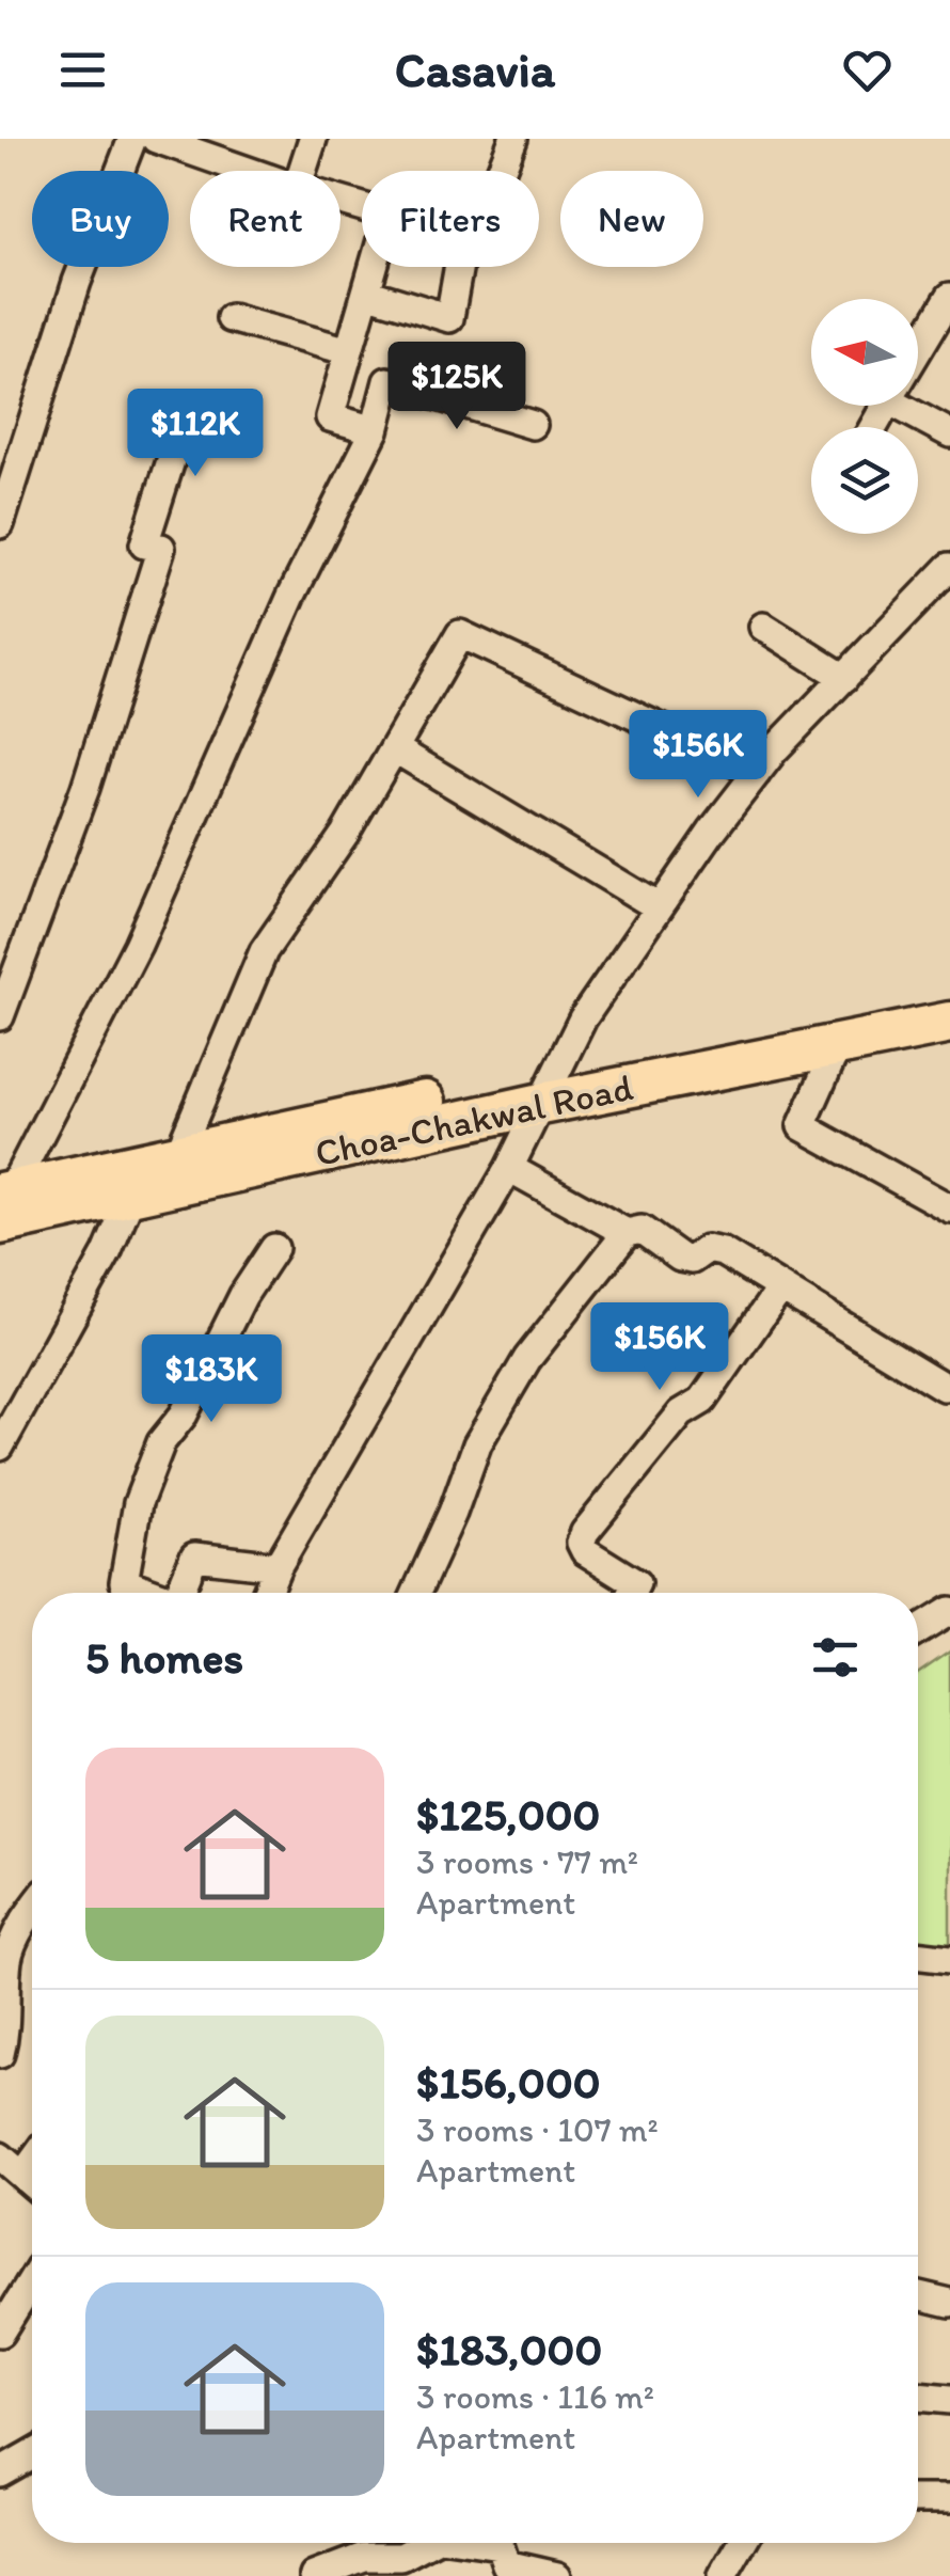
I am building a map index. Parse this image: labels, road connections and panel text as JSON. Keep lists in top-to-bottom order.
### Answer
{
  "streets": {
    "highway": ["Choa-Chakwal Road"]
  },
  "north": "left",
  "page": {
    "header": "Casavia",
    "chip": [
      "Buy",
      "Rent",
      "Filters",
      "New"
    ],
    "price": [
      "$125K",
      "$112K",
      "$156K",
      "$156K",
      "$183K"
    ],
    "heading": "5 homes",
    "list": [
      {
        "name": "$125,000",
        "note": "3 rooms · 77 m² · Apartment"
      },
      {
        "name": "$156,000",
        "note": "3 rooms · 107 m² · Apartment"
      },
      {
        "name": "$183,000",
        "note": "3 rooms · 116 m² · Apartment"
      }
    ]
  }
}
